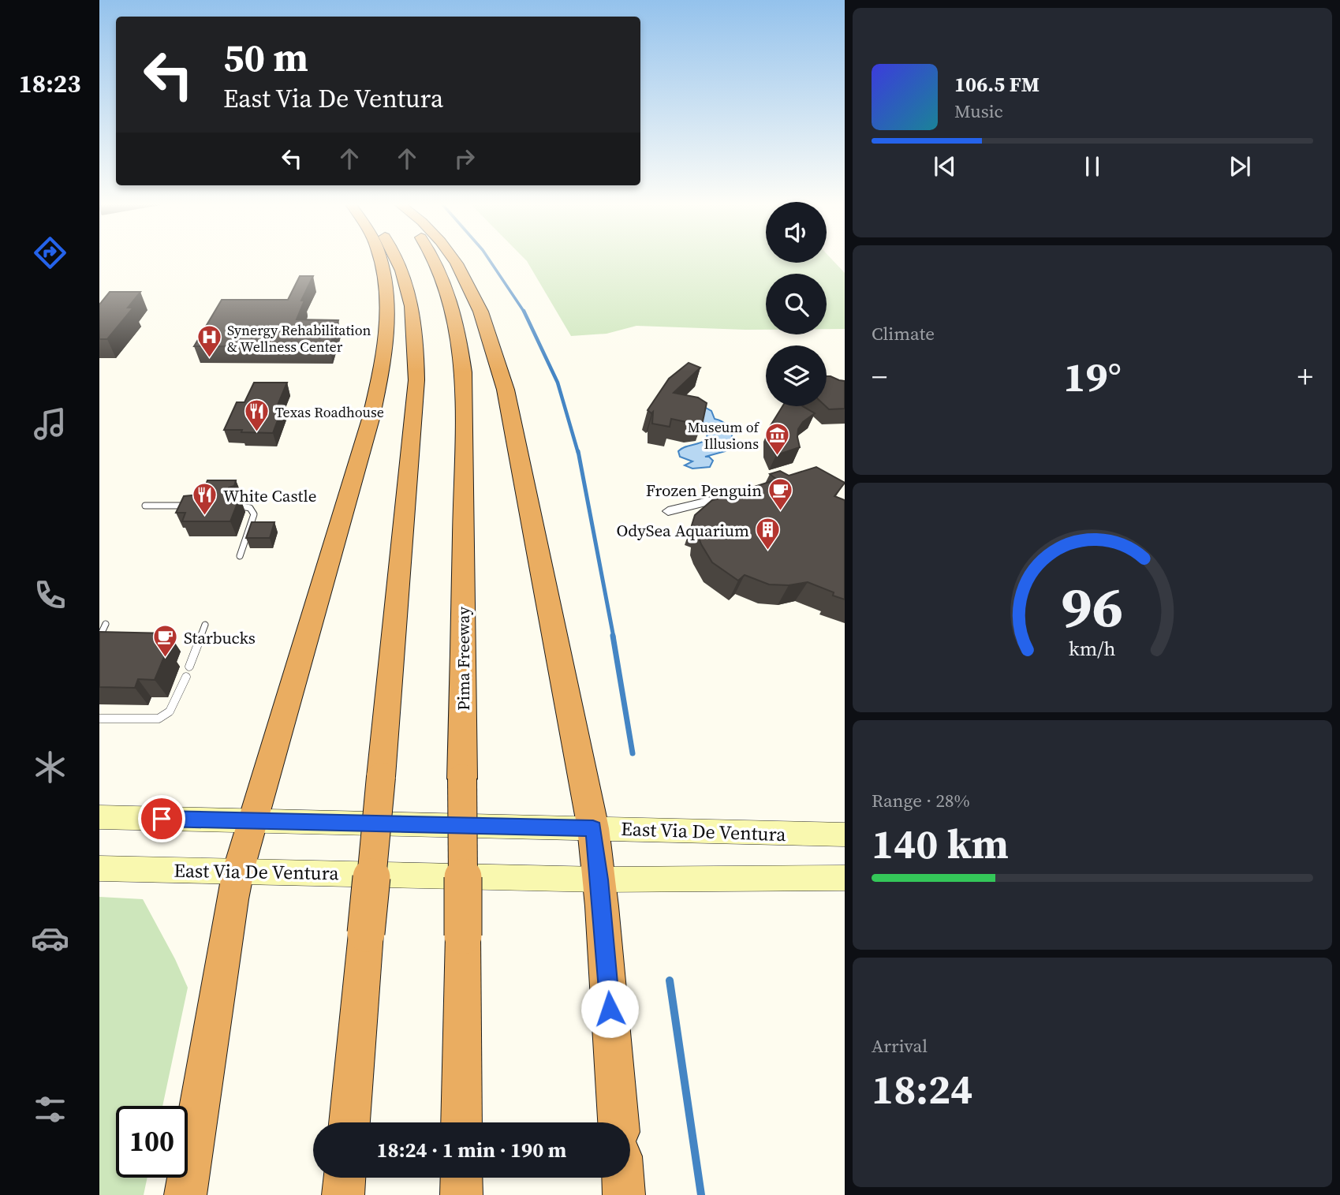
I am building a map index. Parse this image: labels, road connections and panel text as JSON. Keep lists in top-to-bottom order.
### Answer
{
  "streets": {
    "highway": ["Pima Freeway"],
    "main road": ["East Via De Ventura"]
  },
  "places": {
    "hospital": ["Synergy Rehabilitation & Wellness Center"],
    "restaurant": ["Texas Roadhouse", "White Castle"],
    "museum": ["Museum of Illusions"],
    "cafe": ["Frozen Penguin", "Starbucks"],
    "building": ["OdySea Aquarium"]
  },
  "page": {
    "tabs": "18:23",
    "turn": ["50 m", "East Via De Ventura"],
    "song": ["106.5 FM", "Music"],
    "tile": [
      "Climate",
      ["Range · 28%", "140 km"],
      ["Arrival", "18:24"]
    ],
    "heat": ["−", "19°", "+"],
    "limit": "100",
    "trip": "18:24 · 1 min · 190 m",
    "gauge": ["96", "km/h"]
  }
}
